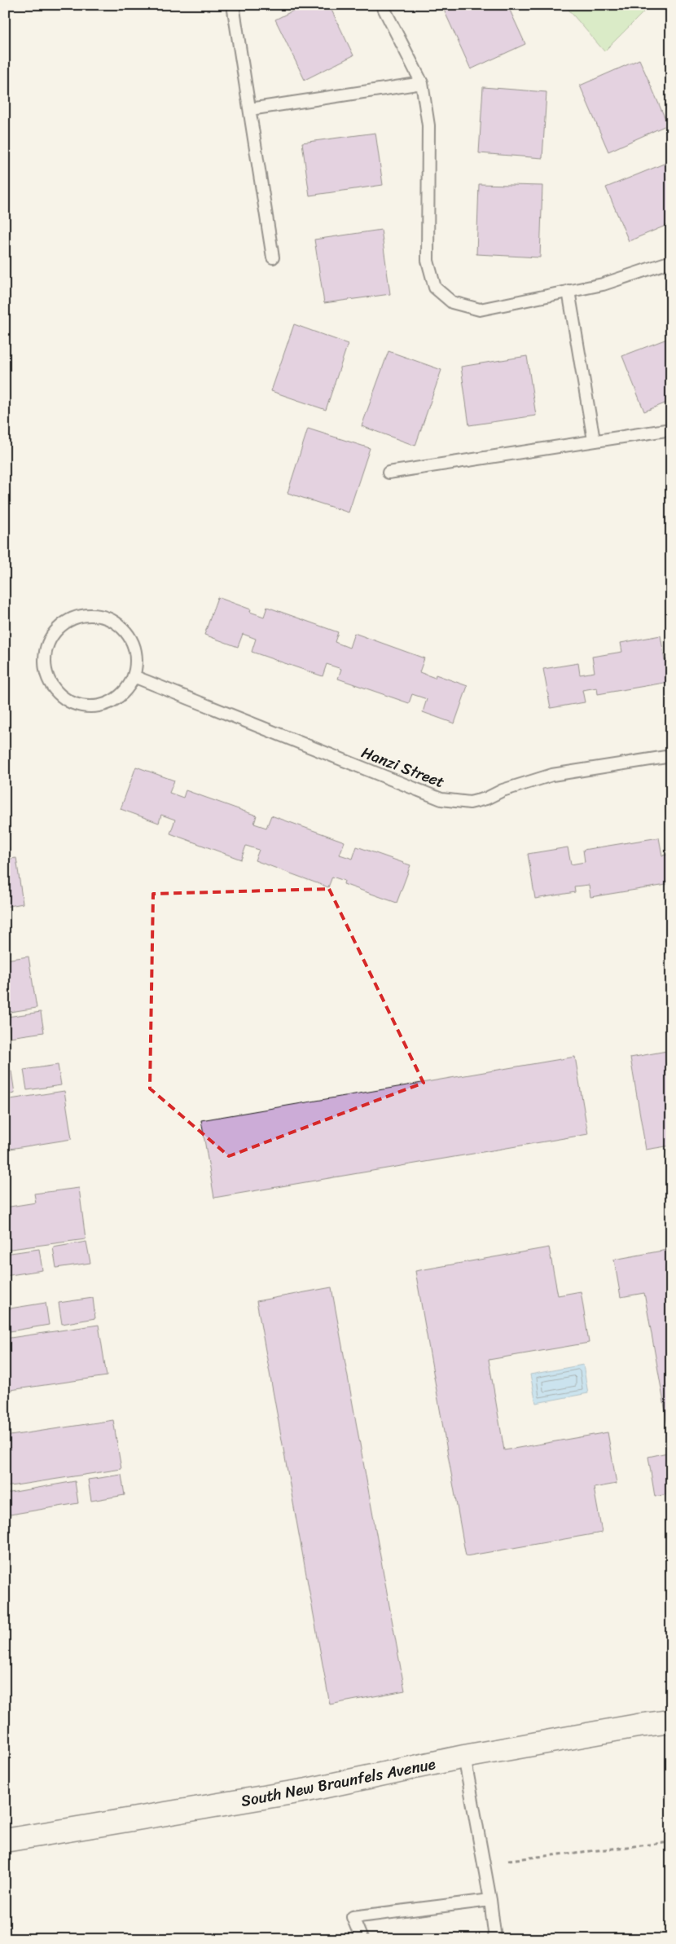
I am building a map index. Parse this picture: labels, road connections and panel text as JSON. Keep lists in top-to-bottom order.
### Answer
{
  "streets": {
    "main road": ["South New Braunfels Avenue"],
    "lane": ["Hanzi Street"]
  }
}
